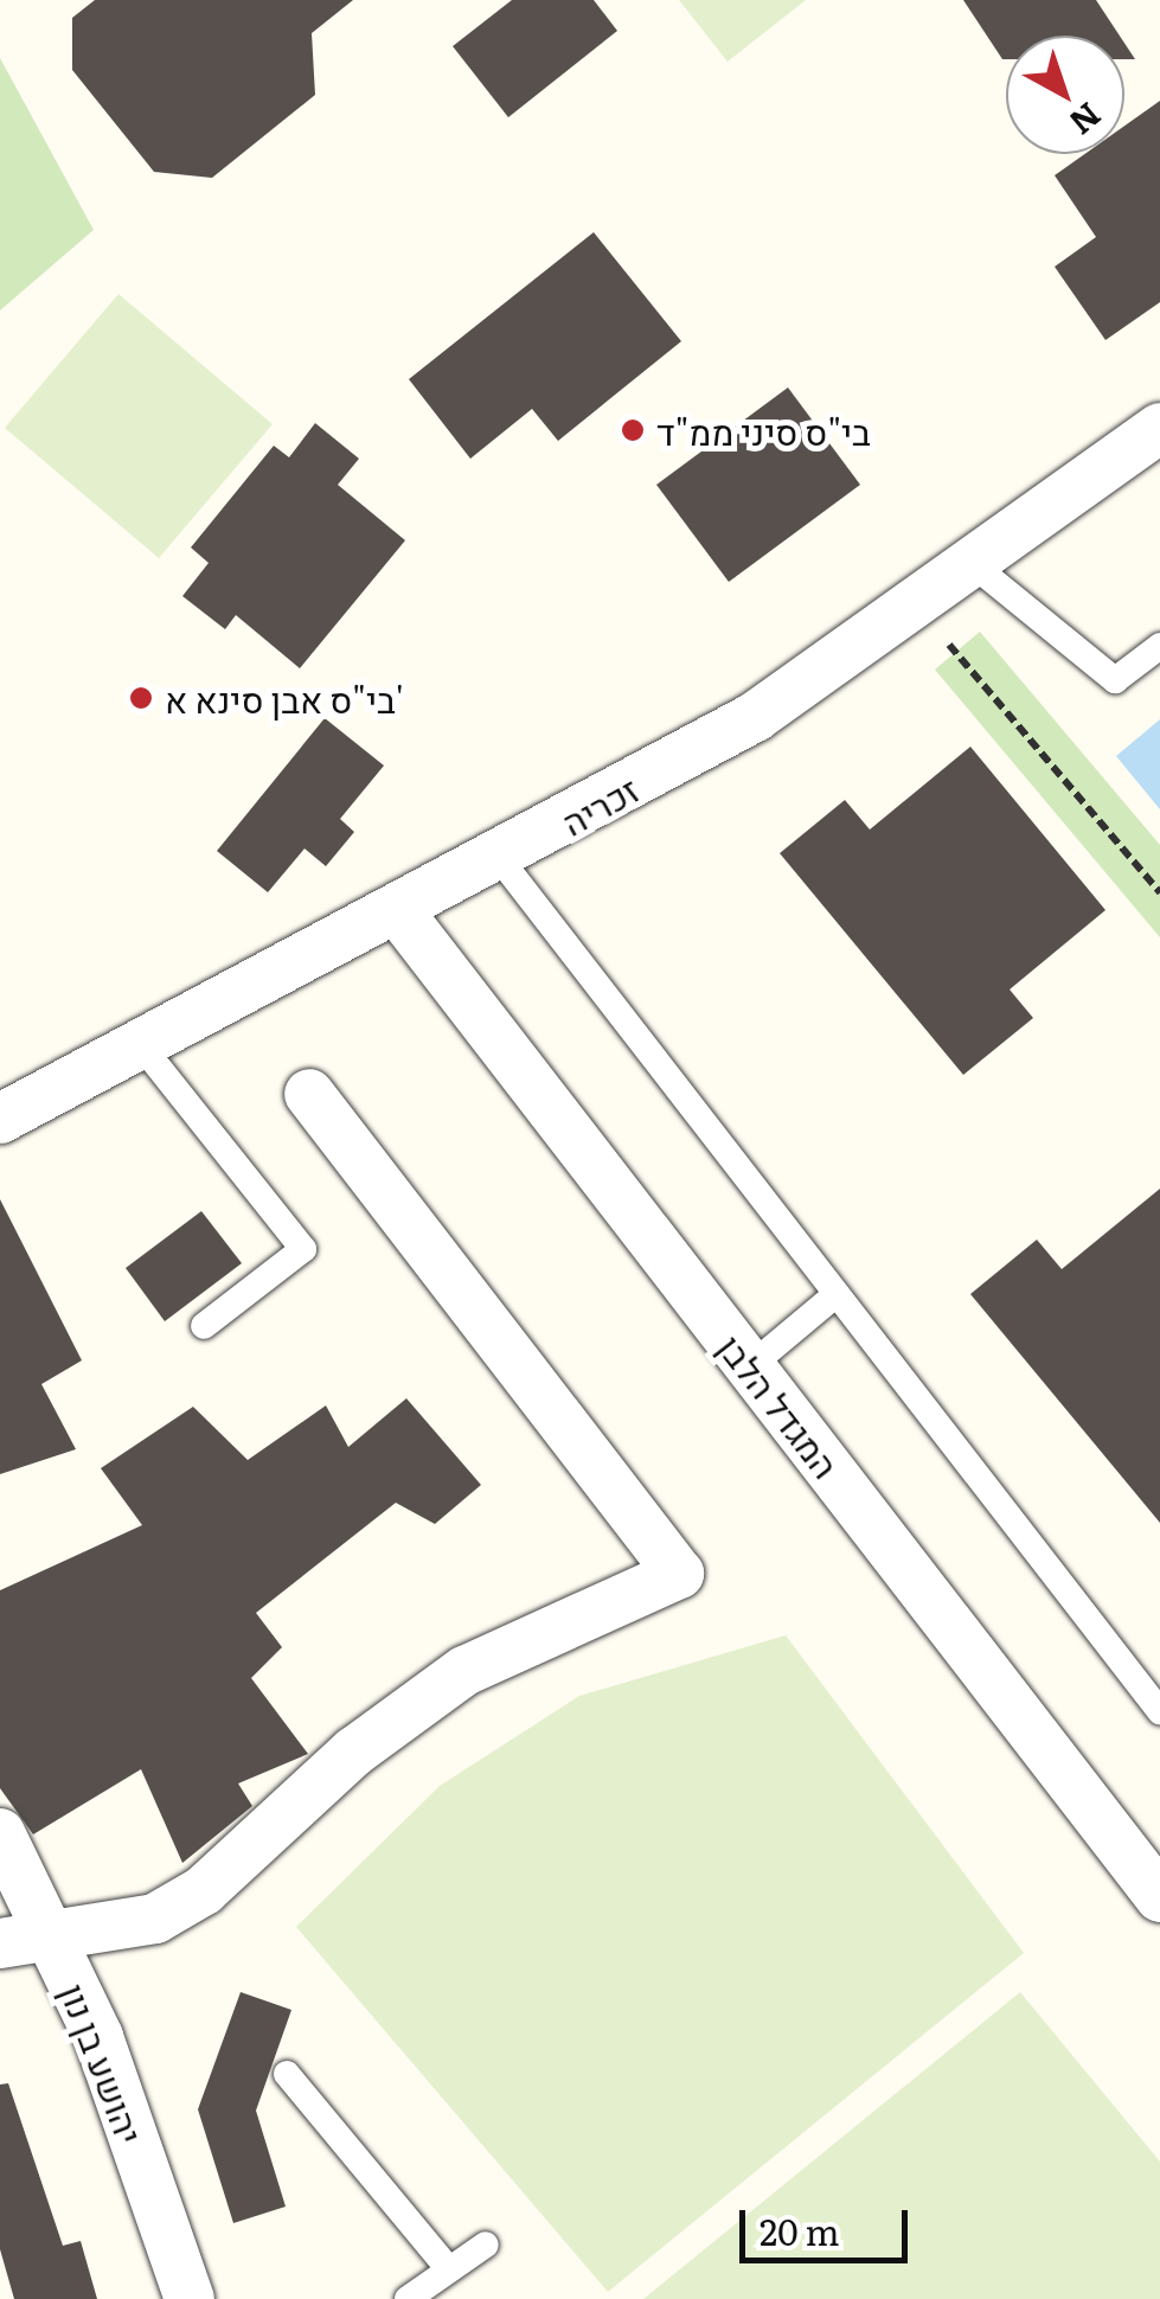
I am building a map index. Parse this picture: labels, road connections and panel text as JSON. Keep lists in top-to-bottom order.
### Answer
{
  "streets": {
    "street": ["זכריה", "המגדל הלבן", "יהושע בן נון"]
  },
  "crossings": [
    ["זכריה", "המגדל הלבן"]
  ],
  "places": ["בי\"ס סיני ממ\"ד", "בי\"ס אבן סינא א'"],
  "scale_bar": "20 m",
  "north": "bottom right"
}
